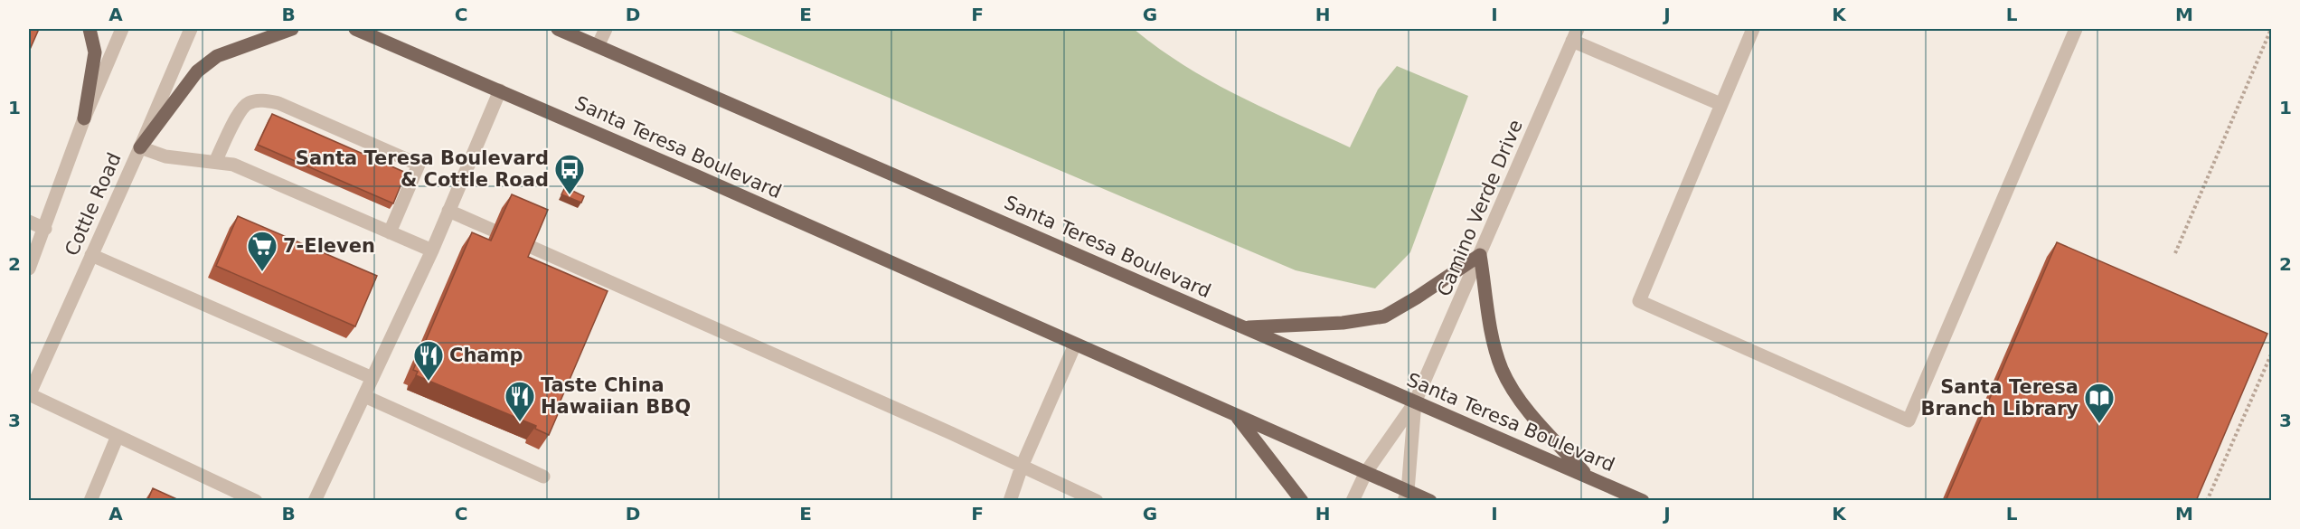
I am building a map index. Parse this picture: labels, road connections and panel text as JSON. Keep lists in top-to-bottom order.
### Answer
{
  "streets": {
    "main road": ["Santa Teresa Boulevard"],
    "street": ["Cottle Road", "Camino Verde Drive"]
  },
  "crossings": [
    ["Santa Teresa Boulevard", "Camino Verde Drive"]
  ],
  "places": {
    "bus stop": ["Santa Teresa Boulevard & Cottle Road"],
    "supermarket": ["7-Eleven"],
    "restaurant": ["Champ", "Taste China Hawaiian BBQ"],
    "library": ["Santa Teresa Branch Library"]
  },
  "grid": {
    "columns": [
      "A",
      "B",
      "C",
      "D",
      "E",
      "F",
      "G",
      "H",
      "I",
      "J",
      "K",
      "L",
      "M"
    ],
    "rows": ["1", "2", "3"]
  }
}
